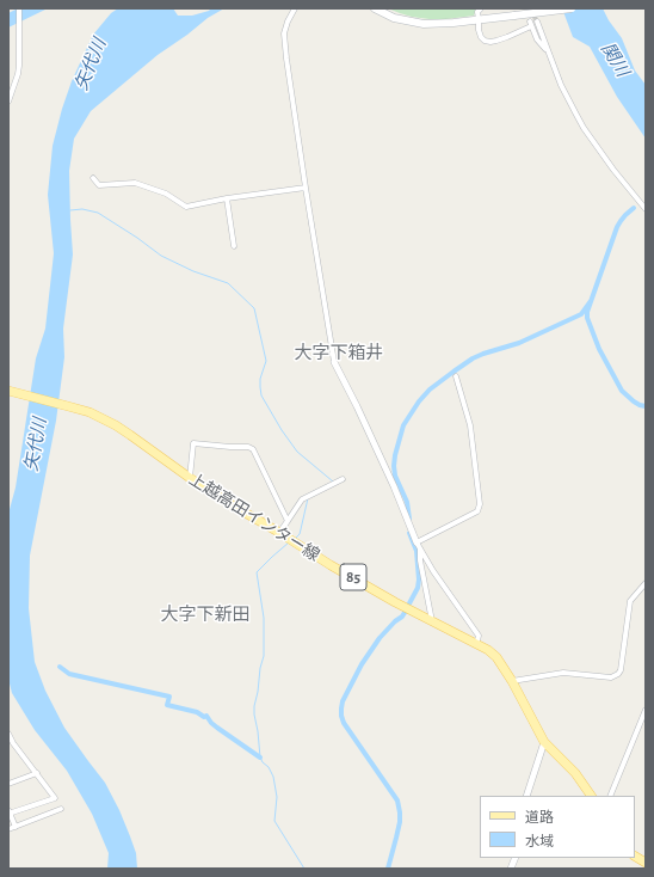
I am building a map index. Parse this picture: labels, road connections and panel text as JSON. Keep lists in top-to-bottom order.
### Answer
{
  "streets": {
    "main road": ["上越高田インター線", "85"]
  },
  "districts": ["大字下箱井", "大字下新田"],
  "water": ["関川", "矢代川"],
  "legend": ["道路", "水域"]
}
